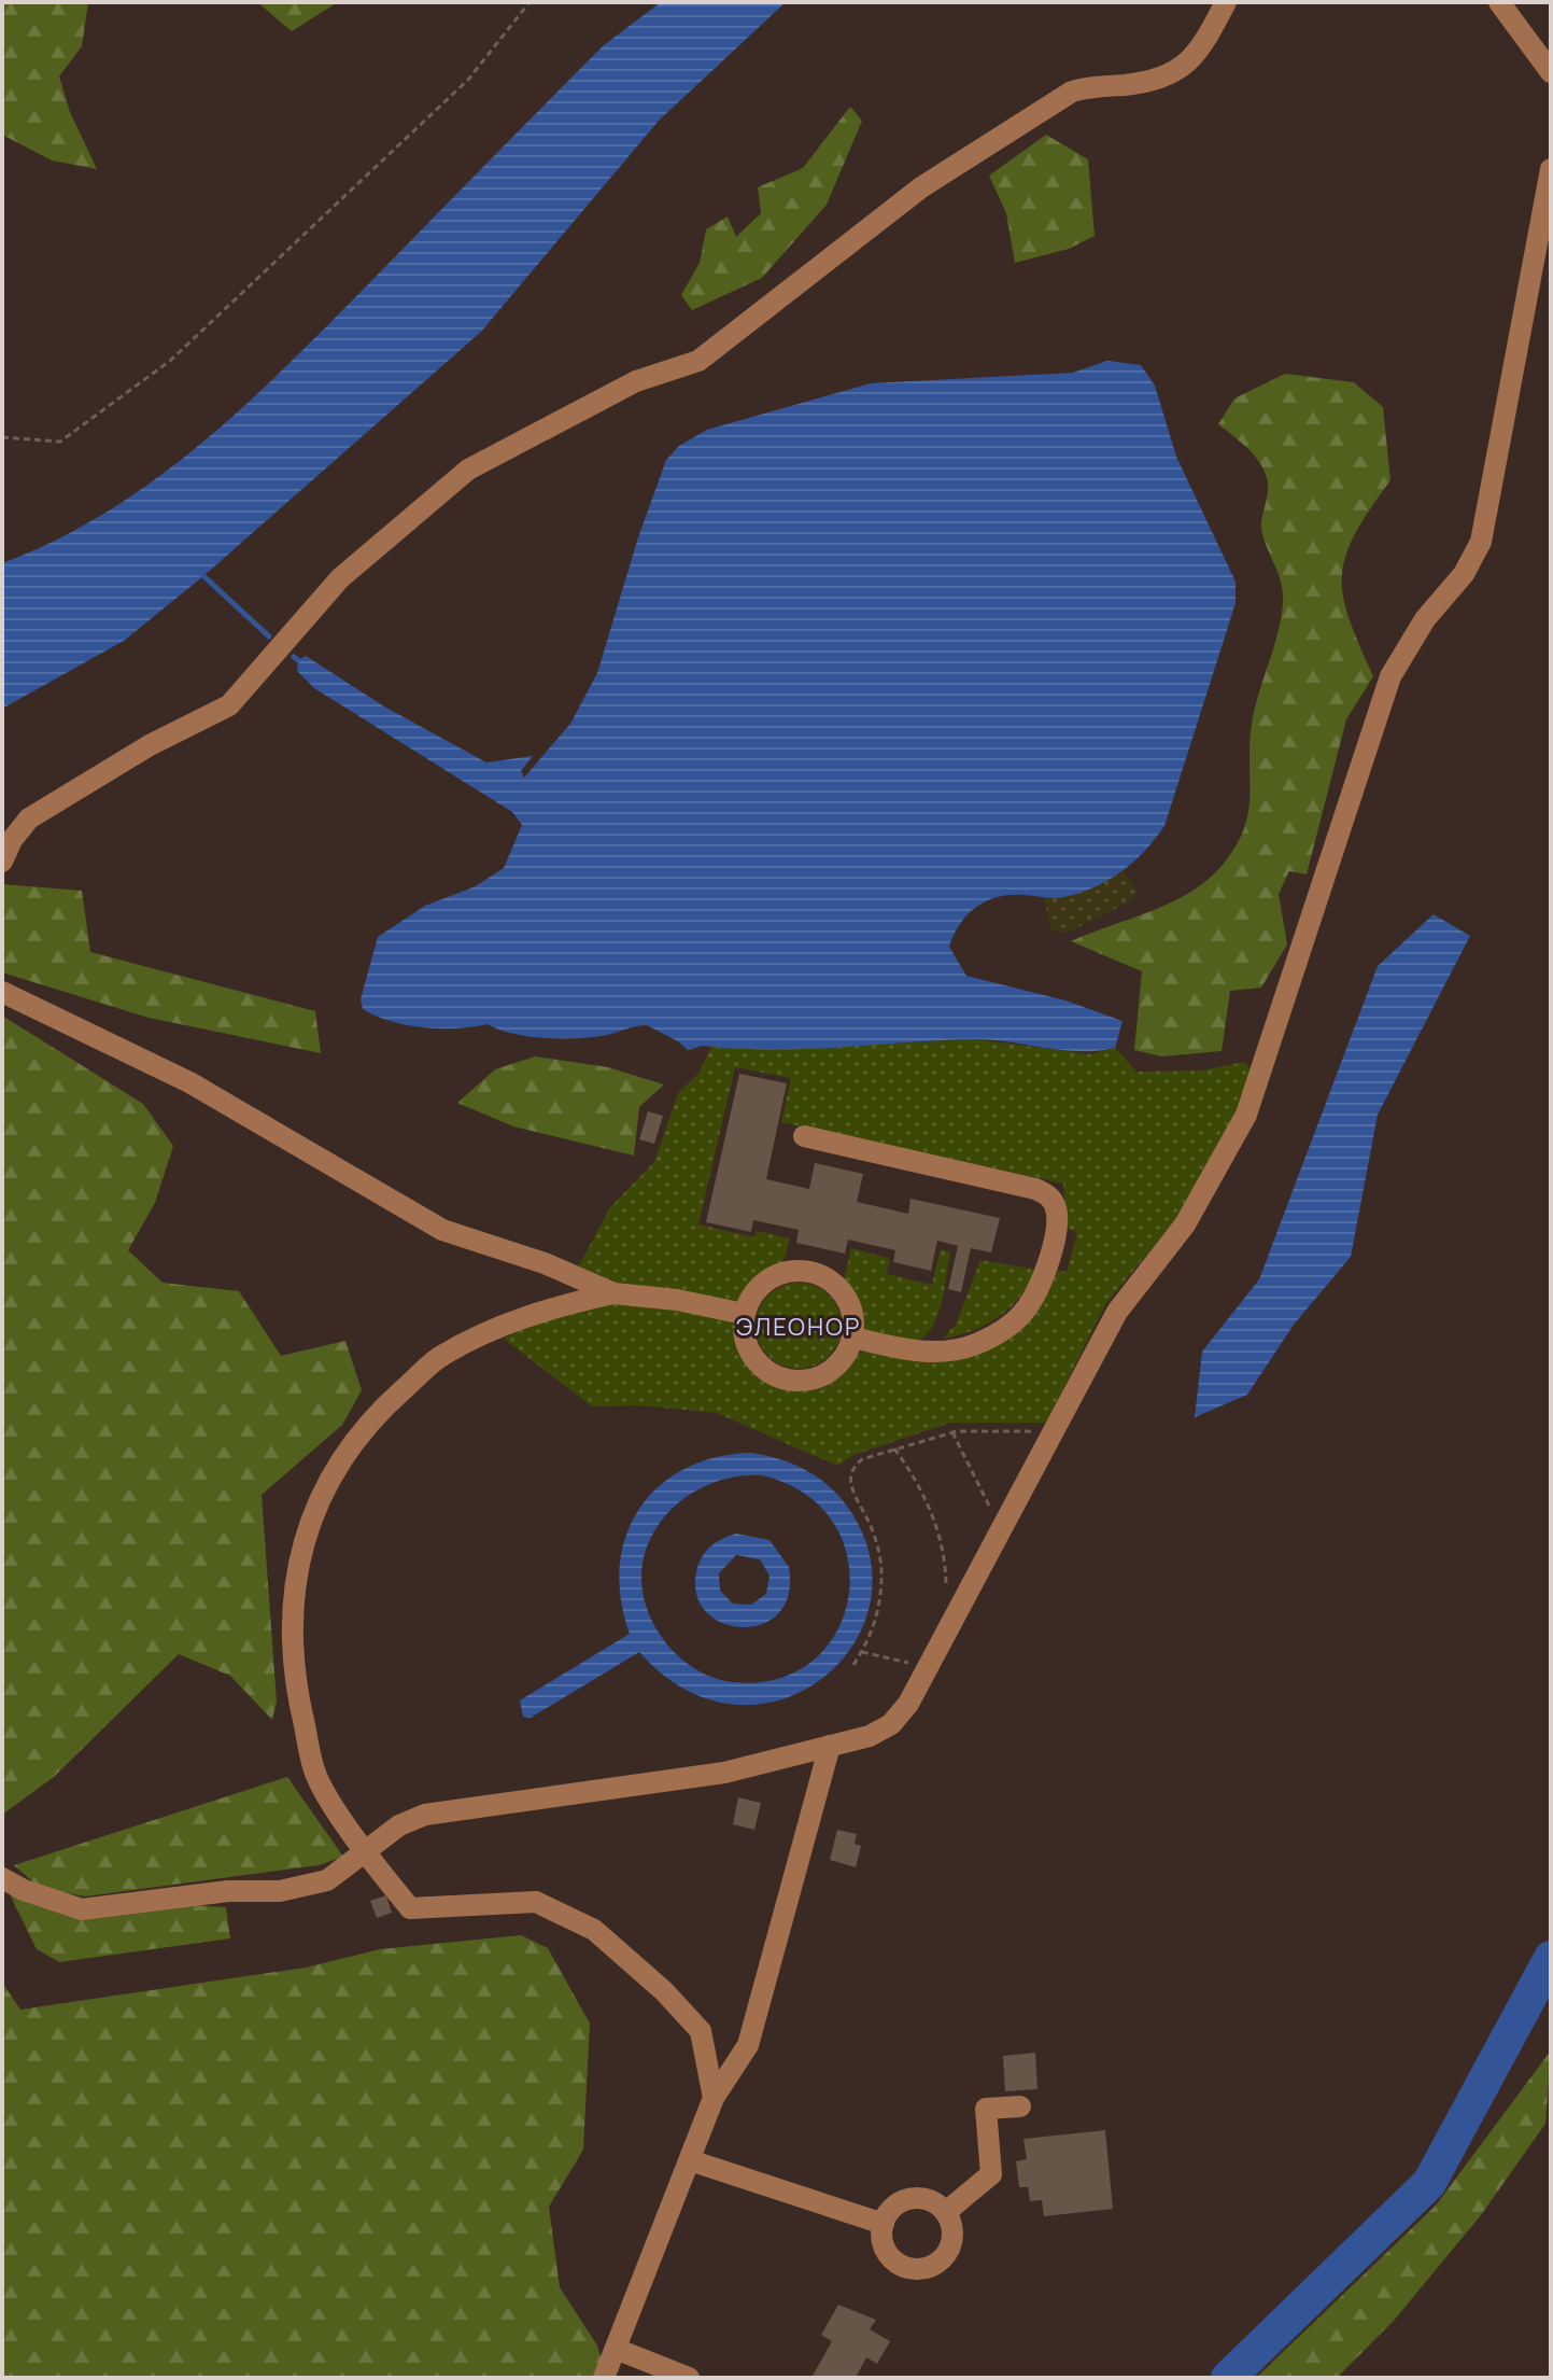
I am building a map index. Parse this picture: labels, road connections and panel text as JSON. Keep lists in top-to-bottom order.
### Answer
{
  "districts": ["ЭЛЕОНОР"]
}
